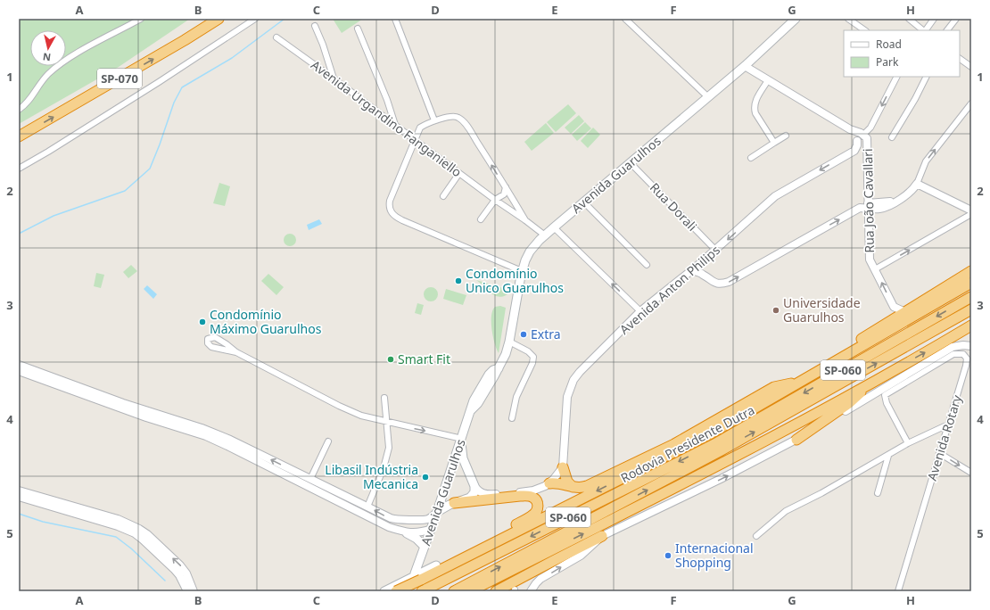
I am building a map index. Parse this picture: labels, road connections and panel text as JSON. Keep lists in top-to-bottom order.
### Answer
{
  "streets": {
    "highway": ["SP-070", "SP-060", "Rodovia Presidente Dutra"],
    "main road": ["Avenida Guarulhos"],
    "street": [
      "Avenida Urgandino Fanganiello",
      "Rua João Cavallari",
      "Rua Dorali",
      "Avenida Anton Philips",
      "Avenida Rotary"
    ]
  },
  "crossings": [
    ["Avenida Urgandino Fanganiello", "Avenida Guarulhos"],
    ["Avenida Guarulhos", "Rua João Cavallari"],
    ["Avenida Guarulhos", "Rua Dorali"],
    ["Avenida Guarulhos", "Rodovia Presidente Dutra"],
    ["Rua Dorali", "Avenida Anton Philips"]
  ],
  "places": [
    "Condomínio Unico Guarulhos",
    "Universidade Guarulhos",
    "Condomínio Máximo Guarulhos",
    "Extra",
    "Smart Fit",
    "Libasil Indústria Mecanica",
    "Internacional Shopping"
  ],
  "legend": ["Road", "Park"],
  "north": "bottom",
  "grid": {
    "columns": [
      "A",
      "B",
      "C",
      "D",
      "E",
      "F",
      "G",
      "H"
    ],
    "rows": [
      "1",
      "2",
      "3",
      "4",
      "5"
    ]
  }
}
